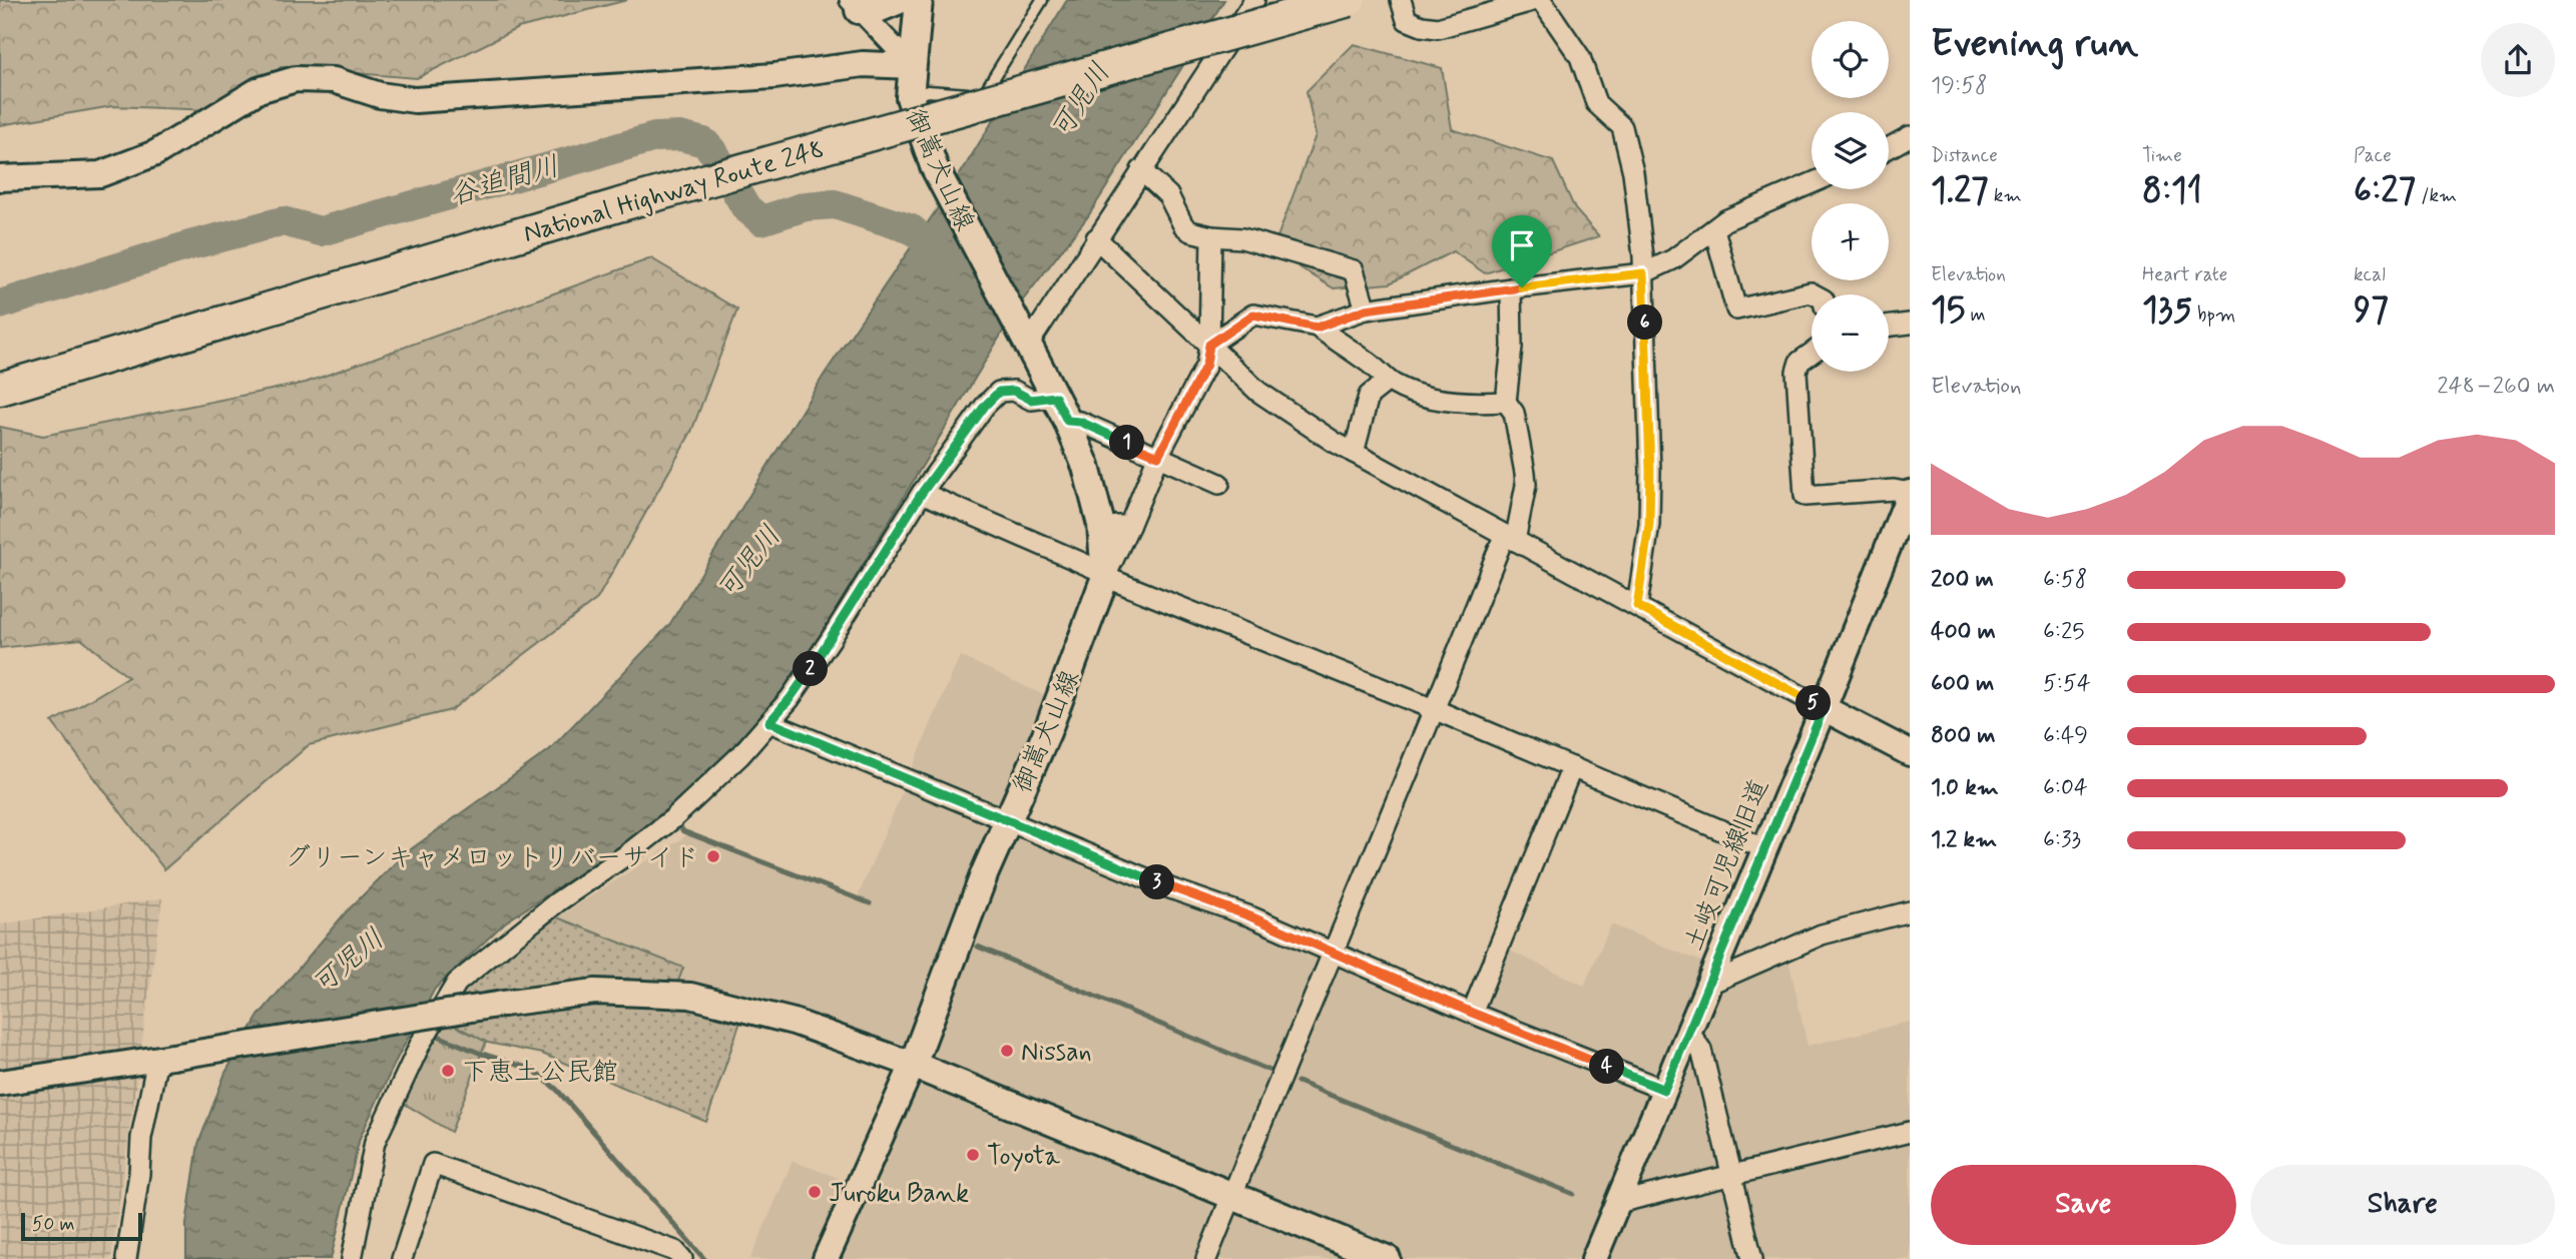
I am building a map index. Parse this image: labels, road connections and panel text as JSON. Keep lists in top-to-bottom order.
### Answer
{
  "streets": {
    "highway": ["National Highway Route 248"],
    "main road": ["御嵩犬山線"],
    "street": ["土岐可児線旧道"]
  },
  "water": ["可児川", "谷追間川"],
  "places": [
    "グリーンキャメロットリバーサイド",
    "Nissan",
    "下恵土公民館",
    "Toyota",
    "Juroku Bank"
  ],
  "scale_bar": "50 m",
  "page": {
    "heading": ["Evening run", "19:58"],
    "map_buttons": ["+", "−"],
    "stats": [
      ["Distance", "1.27 km"],
      ["Time", "8:11"],
      ["Pace", "6:27 /km"],
      ["Elevation", "15 m"],
      ["Heart rate", "135 bpm"],
      ["kcal", "97"]
    ],
    "pins": [
      "6",
      "1",
      "2",
      "5",
      "3",
      "4"
    ],
    "chart": ["Elevation", "248–260 m"],
    "list": [
      {
        "name": "200 m",
        "note": "6:58"
      },
      {
        "name": "400 m",
        "note": "6:25"
      },
      {
        "name": "600 m",
        "note": "5:54"
      },
      {
        "name": "800 m",
        "note": "6:49"
      },
      {
        "name": "1.0 km",
        "note": "6:04"
      },
      {
        "name": "1.2 km",
        "note": "6:33"
      }
    ],
    "buttons": ["Save", "Share"],
    "scale": "50 m"
  }
}
